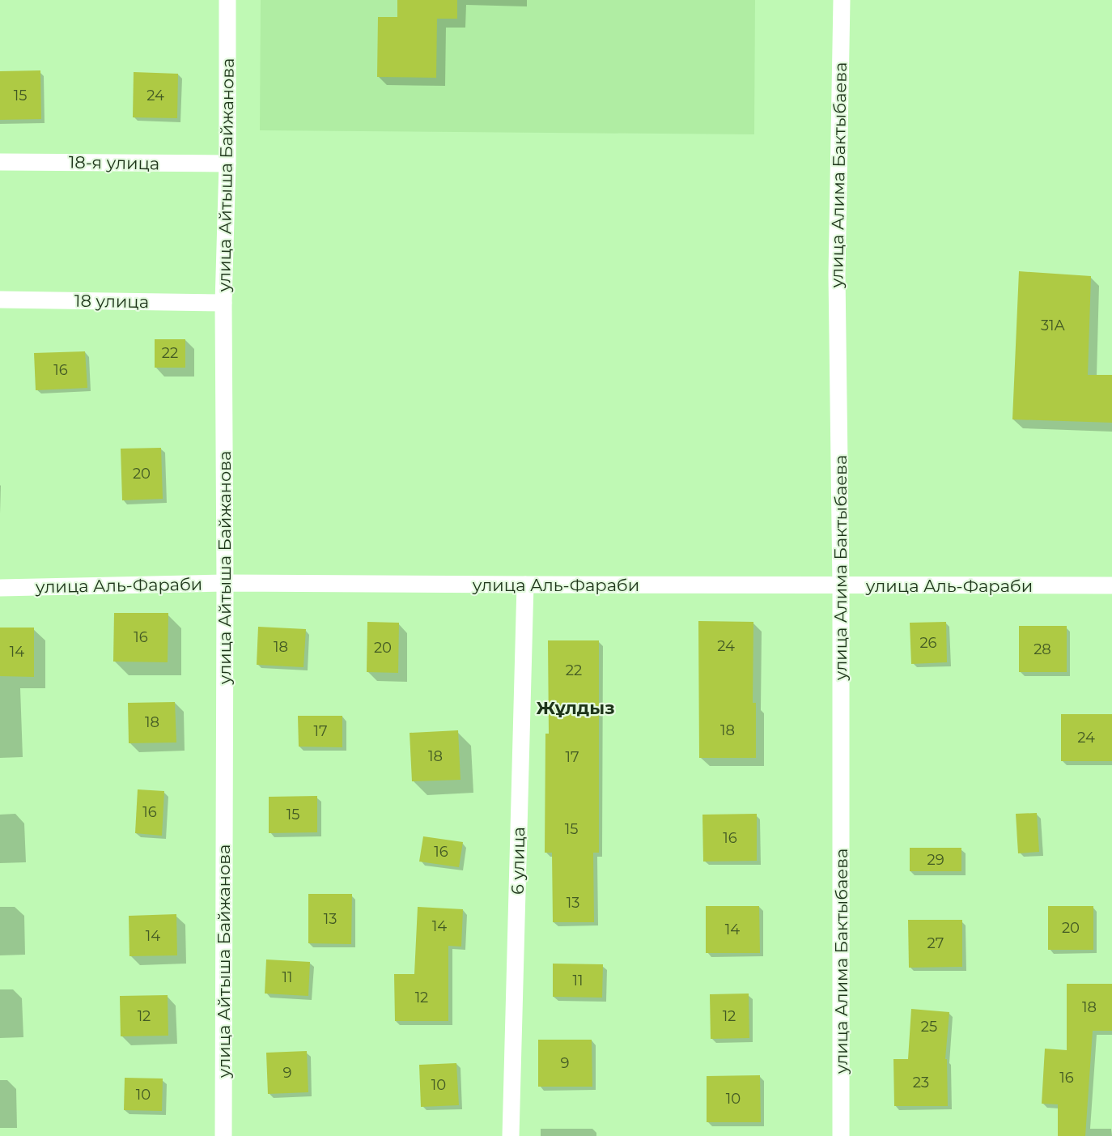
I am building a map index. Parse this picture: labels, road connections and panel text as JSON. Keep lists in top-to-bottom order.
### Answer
{
  "streets": {
    "street": [
      "18-я улица",
      "улица Айтыша Байжанова",
      "улица Алима Бактыбаева",
      "18 улица",
      "улица Аль-Фараби",
      "6 улица"
    ]
  },
  "crossings": [
    ["18-я улица", "улица Айтыша Байжанова"],
    ["улица Айтыша Байжанова", "18 улица"],
    ["улица Айтыша Байжанова", "улица Аль-Фараби"],
    ["улица Алима Бактыбаева", "улица Аль-Фараби"],
    ["улица Аль-Фараби", "6 улица"]
  ],
  "districts": ["Жұлдыз"],
  "house_numbers": [
    "15",
    "24",
    "31А",
    "22",
    "16",
    "20",
    "16",
    "26",
    "24",
    "18",
    "20",
    "28",
    "14",
    "22",
    "18",
    "18",
    "17",
    "24",
    "18",
    "17",
    "16",
    "15",
    "15",
    "16",
    "16",
    "29",
    "13",
    "13",
    "14",
    "20",
    "14",
    "14",
    "27",
    "11",
    "11",
    "12",
    "18",
    "12",
    "12",
    "25",
    "9",
    "9",
    "16",
    "23",
    "10",
    "10",
    "10"
  ]
}
